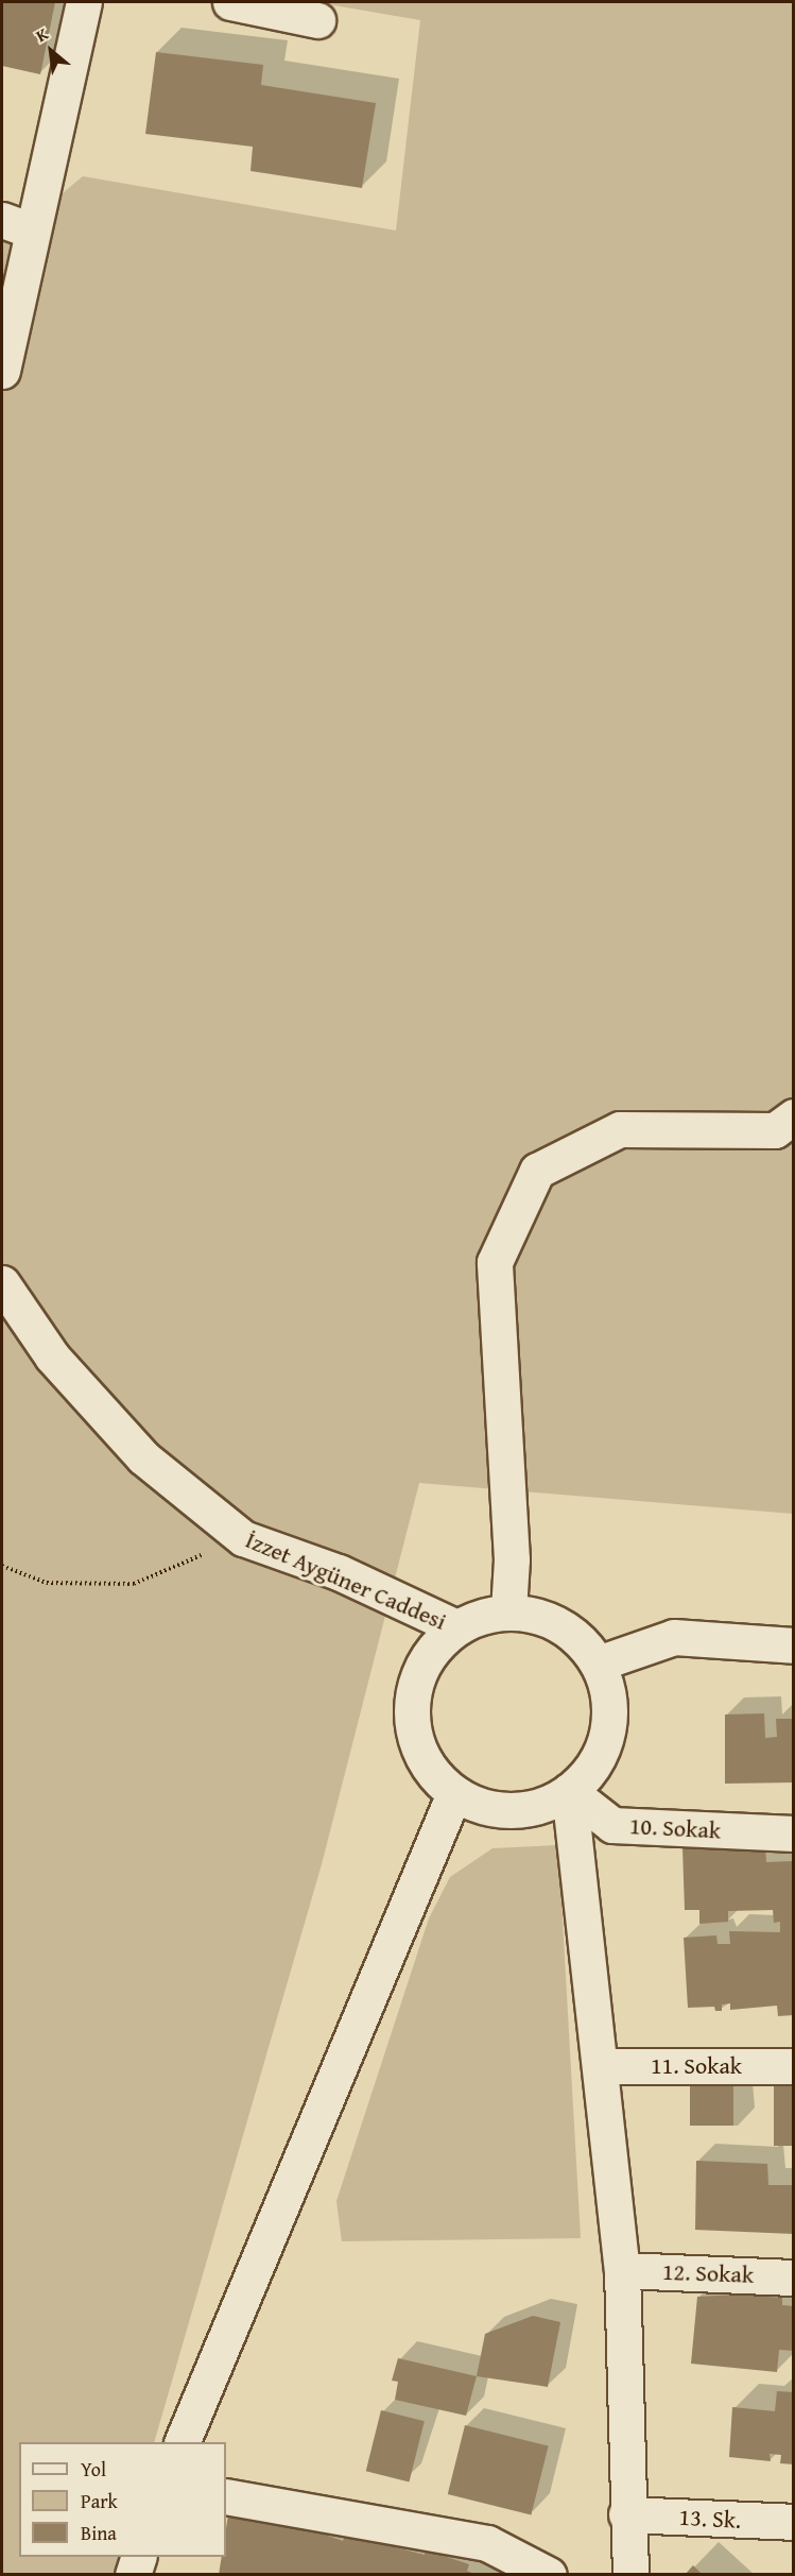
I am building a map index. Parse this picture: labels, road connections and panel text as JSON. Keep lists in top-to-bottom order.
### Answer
{
  "streets": {
    "street": [
      "İzzet Aygüner Caddesi",
      "10. Sokak",
      "11. Sokak",
      "12. Sokak",
      "13. Sk."
    ]
  },
  "crossings": [
    ["İzzet Aygüner Caddesi", "10. Sokak"]
  ],
  "legend": ["Yol", "Park", "Bina"],
  "north": "top left"
}
